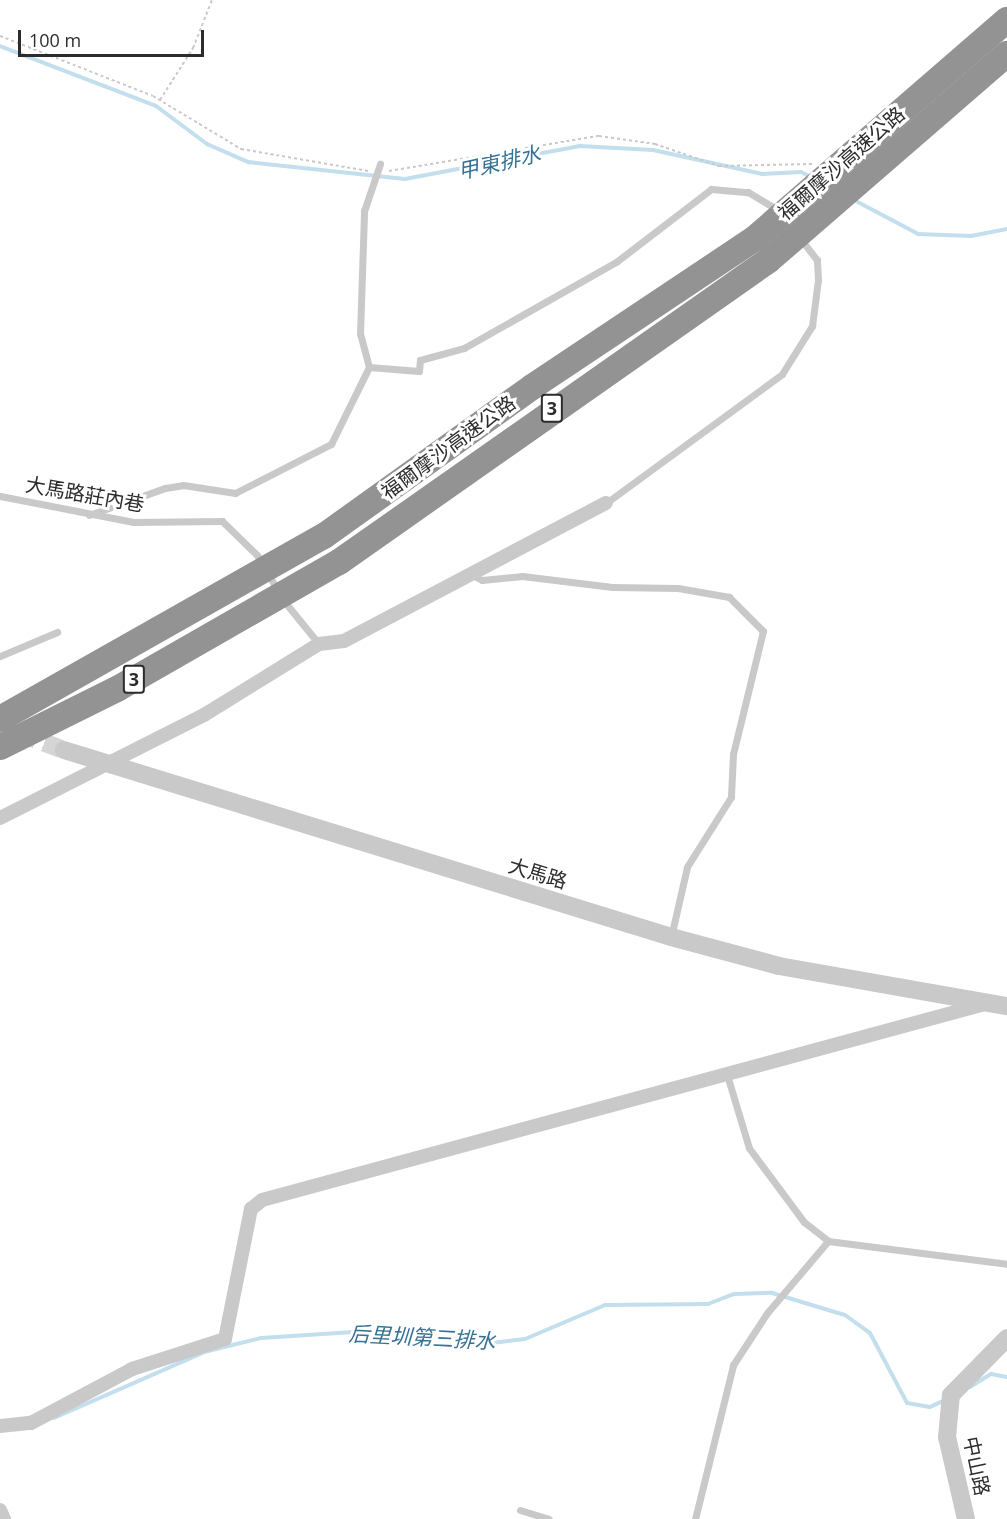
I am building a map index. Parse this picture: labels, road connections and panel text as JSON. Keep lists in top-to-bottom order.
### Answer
{
  "streets": {
    "highway": ["福爾摩沙高速公路", "3"],
    "street": ["大馬路", "中山路"],
    "lane": ["大馬路莊內巷"]
  },
  "water": ["甲東排水", "后里圳第三排水"],
  "scale_bar": "100 m"
}
